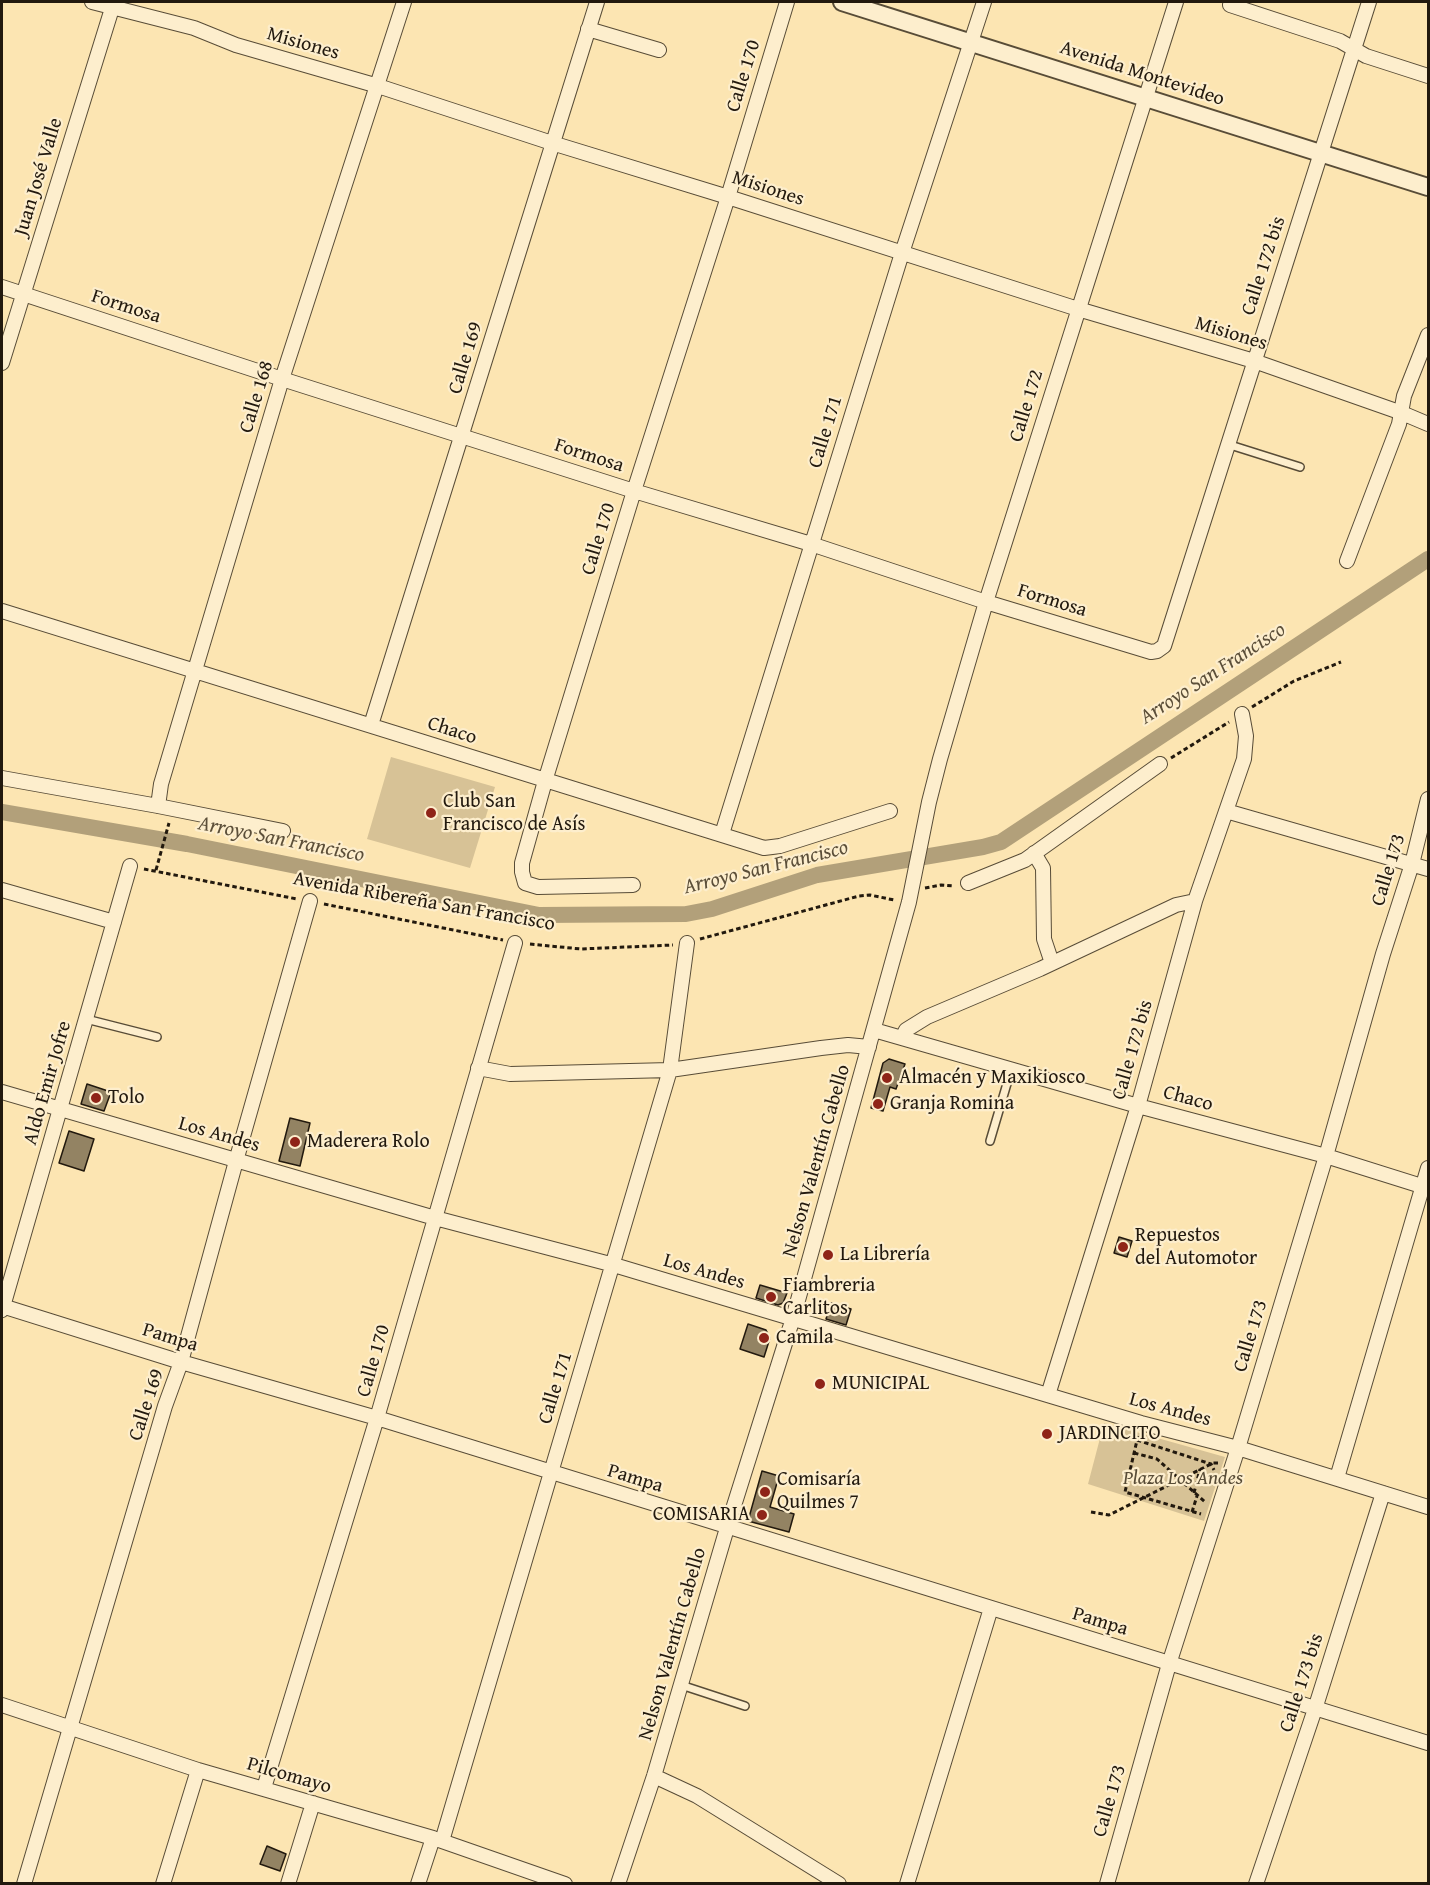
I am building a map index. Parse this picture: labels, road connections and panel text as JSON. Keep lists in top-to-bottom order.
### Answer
{
  "streets": {
    "street": [
      "Misiones",
      "Avenida Montevideo",
      "Calle 170",
      "Juan José Valle",
      "Calle 172 bis",
      "Formosa",
      "Calle 169",
      "Calle 168",
      "Calle 172",
      "Calle 171",
      "Chaco",
      "Calle 173",
      "Aldo Emir Jofre",
      "Los Andes",
      "Nelson Valentín Cabello",
      "Pampa",
      "Calle 173 bis",
      "Pilcomayo"
    ],
    "path": ["Avenida Ribereña San Francisco"]
  },
  "crossings": [
    ["Misiones", "Calle 170"],
    ["Misiones", "Juan José Valle"],
    ["Misiones", "Calle 172 bis"],
    ["Misiones", "Calle 169"],
    ["Misiones", "Calle 168"],
    ["Misiones", "Calle 172"],
    ["Misiones", "Calle 171"],
    ["Avenida Montevideo", "Calle 172 bis"],
    ["Avenida Montevideo", "Calle 172"],
    ["Avenida Montevideo", "Calle 171"],
    ["Calle 170", "Formosa"],
    ["Calle 170", "Chaco"],
    ["Calle 170", "Avenida Ribereña San Francisco"],
    ["Calle 170", "Los Andes"],
    ["Calle 170", "Pampa"],
    ["Calle 170", "Pilcomayo"],
    ["Juan José Valle", "Formosa"],
    ["Calle 172 bis", "Formosa"],
    ["Calle 172 bis", "Chaco"],
    ["Calle 172 bis", "Los Andes"],
    ["Formosa", "Calle 169"],
    ["Formosa", "Calle 168"],
    ["Formosa", "Calle 172"],
    ["Formosa", "Calle 171"],
    ["Calle 169", "Chaco"],
    ["Calle 169", "Avenida Ribereña San Francisco"],
    ["Calle 169", "Los Andes"],
    ["Calle 169", "Pampa"],
    ["Calle 169", "Pilcomayo"],
    ["Calle 168", "Chaco"],
    ["Calle 172", "Nelson Valentín Cabello"],
    ["Calle 171", "Chaco"],
    ["Calle 171", "Avenida Ribereña San Francisco"],
    ["Calle 171", "Los Andes"],
    ["Calle 171", "Pampa"],
    ["Calle 171", "Pilcomayo"],
    ["Chaco", "Calle 173"],
    ["Chaco", "Nelson Valentín Cabello"],
    ["Calle 173", "Los Andes"],
    ["Calle 173", "Pampa"],
    ["Avenida Ribereña San Francisco", "Aldo Emir Jofre"],
    ["Avenida Ribereña San Francisco", "Nelson Valentín Cabello"],
    ["Aldo Emir Jofre", "Los Andes"],
    ["Aldo Emir Jofre", "Pampa"],
    ["Los Andes", "Nelson Valentín Cabello"],
    ["Los Andes", "Calle 173 bis"],
    ["Nelson Valentín Cabello", "Pampa"],
    ["Pampa", "Calle 173 bis"]
  ],
  "water": ["Arroyo San Francisco"],
  "parks": ["Plaza Los Andes"],
  "places": [
    "Club San Francisco de Asís",
    "Almacén y Maxikiosco",
    "Tolo",
    "Granja Romina",
    "Maderera Rolo",
    "Repuestos del Automotor",
    "La Librería",
    "Fiambreria Carlitos",
    "Camila",
    "MUNICIPAL",
    "JARDINCITO",
    "Comisaría Quilmes 7",
    "COMISARIA"
  ]
}
